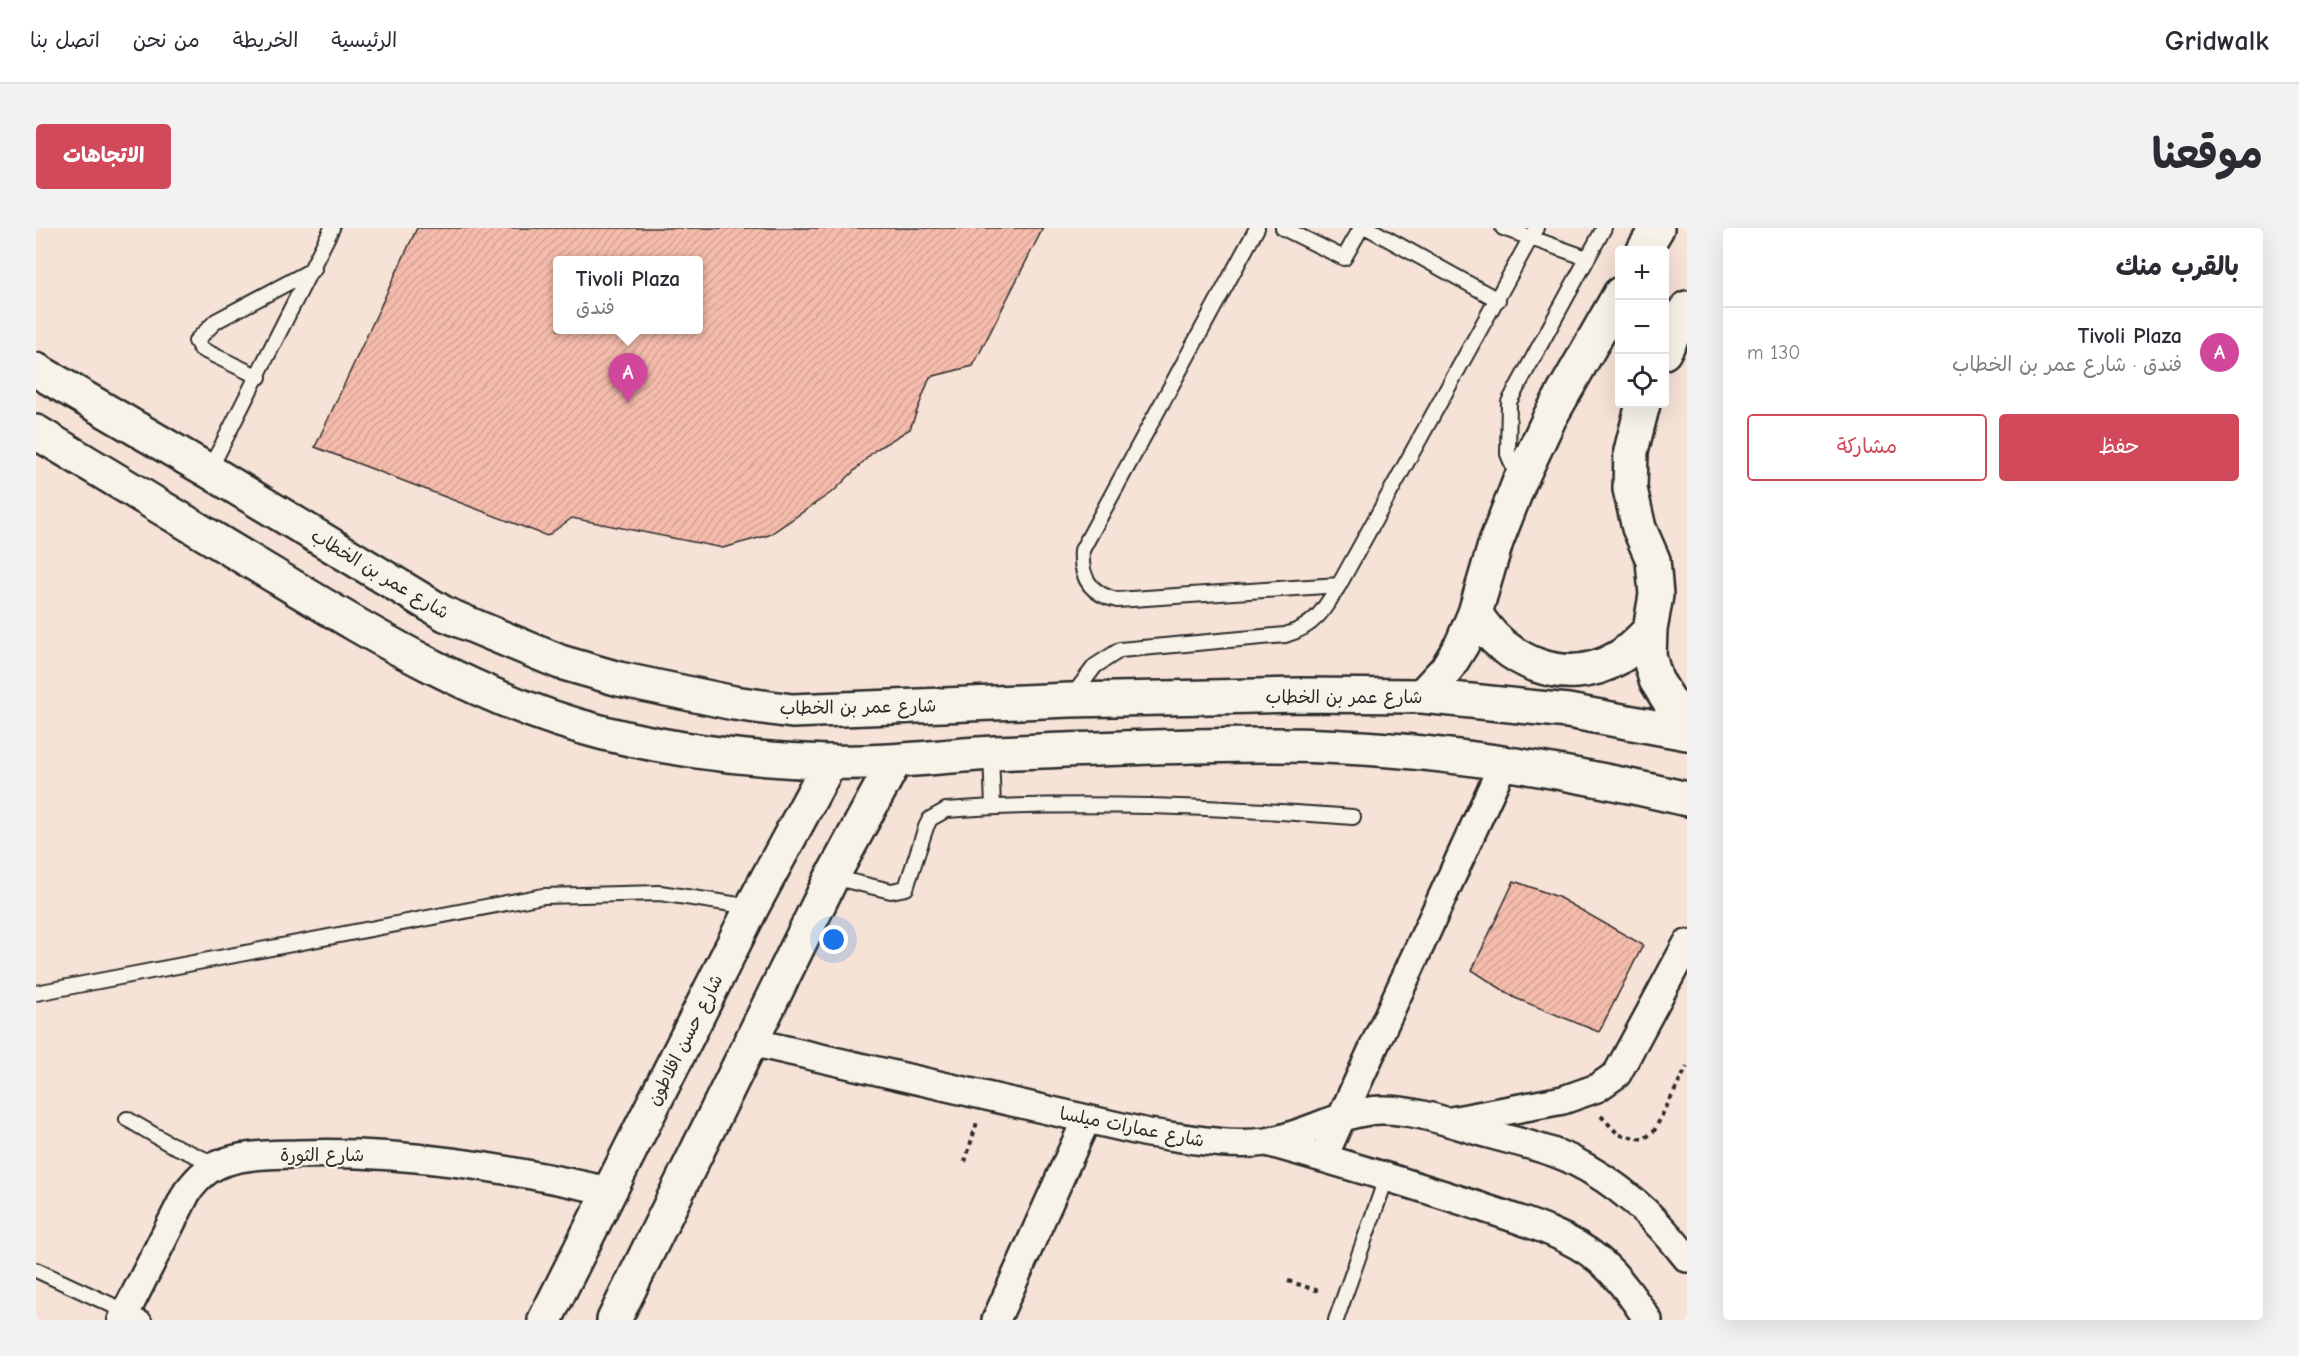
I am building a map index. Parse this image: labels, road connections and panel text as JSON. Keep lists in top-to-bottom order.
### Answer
{
  "streets": {
    "street": [
      "شارع عمر بن الخطاب",
      "شارع حسن افلاطون",
      "شارع عمارات ميلسا",
      "شارع الثورة"
    ]
  },
  "crossings": [
    ["شارع حسن افلاطون", "شارع الثورة"]
  ],
  "page": {
    "header": "Gridwalk",
    "nav": [
      "الرئيسية",
      "الخريطة",
      "من نحن",
      "اتصل بنا"
    ],
    "title": "موقعنا",
    "buttons": [
      "الاتجاهات",
      ["حفظ", "مشاركة"]
    ],
    "heading": "بالقرب منك",
    "map_buttons": ["+", "−"],
    "popup": ["Tivoli Plaza", "فندق"],
    "list": [
      {
        "mark": "A",
        "name": "Tivoli Plaza",
        "note": "فندق · شارع عمر بن الخطاب",
        "value": "130 m"
      }
    ],
    "pins": "A"
  }
}
